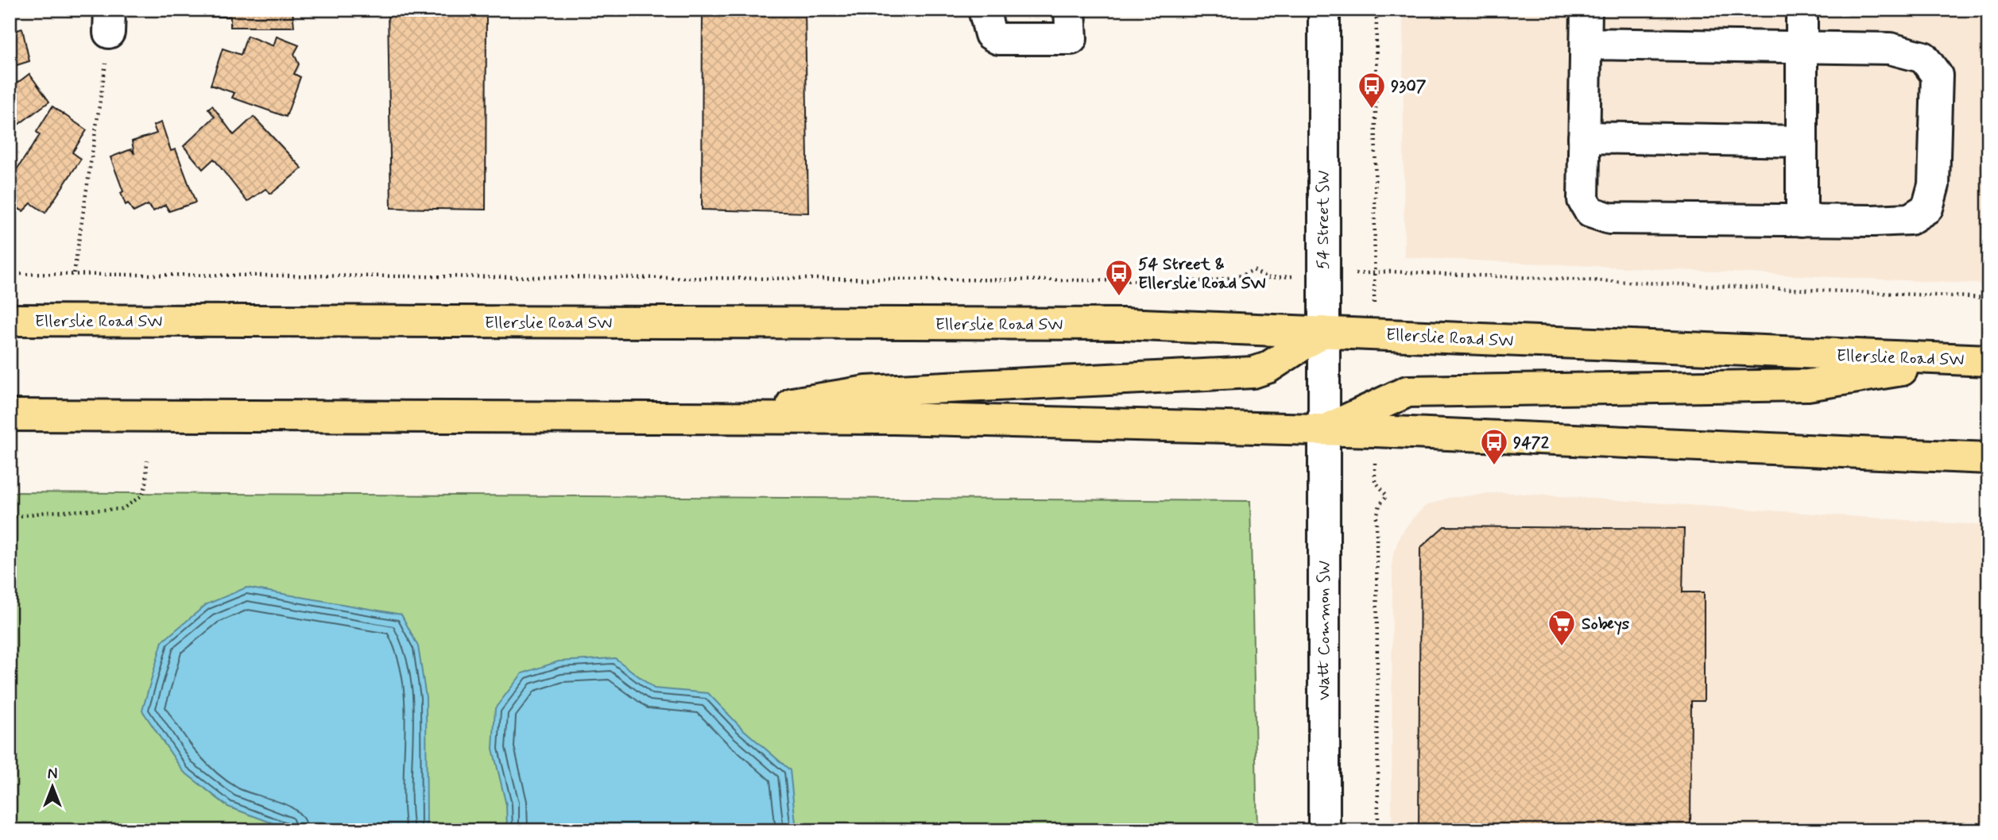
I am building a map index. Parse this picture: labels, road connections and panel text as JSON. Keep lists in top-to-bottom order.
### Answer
{
  "streets": {
    "main road": ["Ellerslie Road SW"],
    "street": ["54 Street SW", "Watt Common SW"]
  },
  "crossings": [
    ["54 Street SW", "Ellerslie Road SW"],
    ["54 Street SW", "Watt Common SW"]
  ],
  "places": {
    "bus stop": ["9307", "54 Street & Ellerslie Road SW", "9472"],
    "supermarket": ["Sobeys"]
  },
  "north": "top"
}
